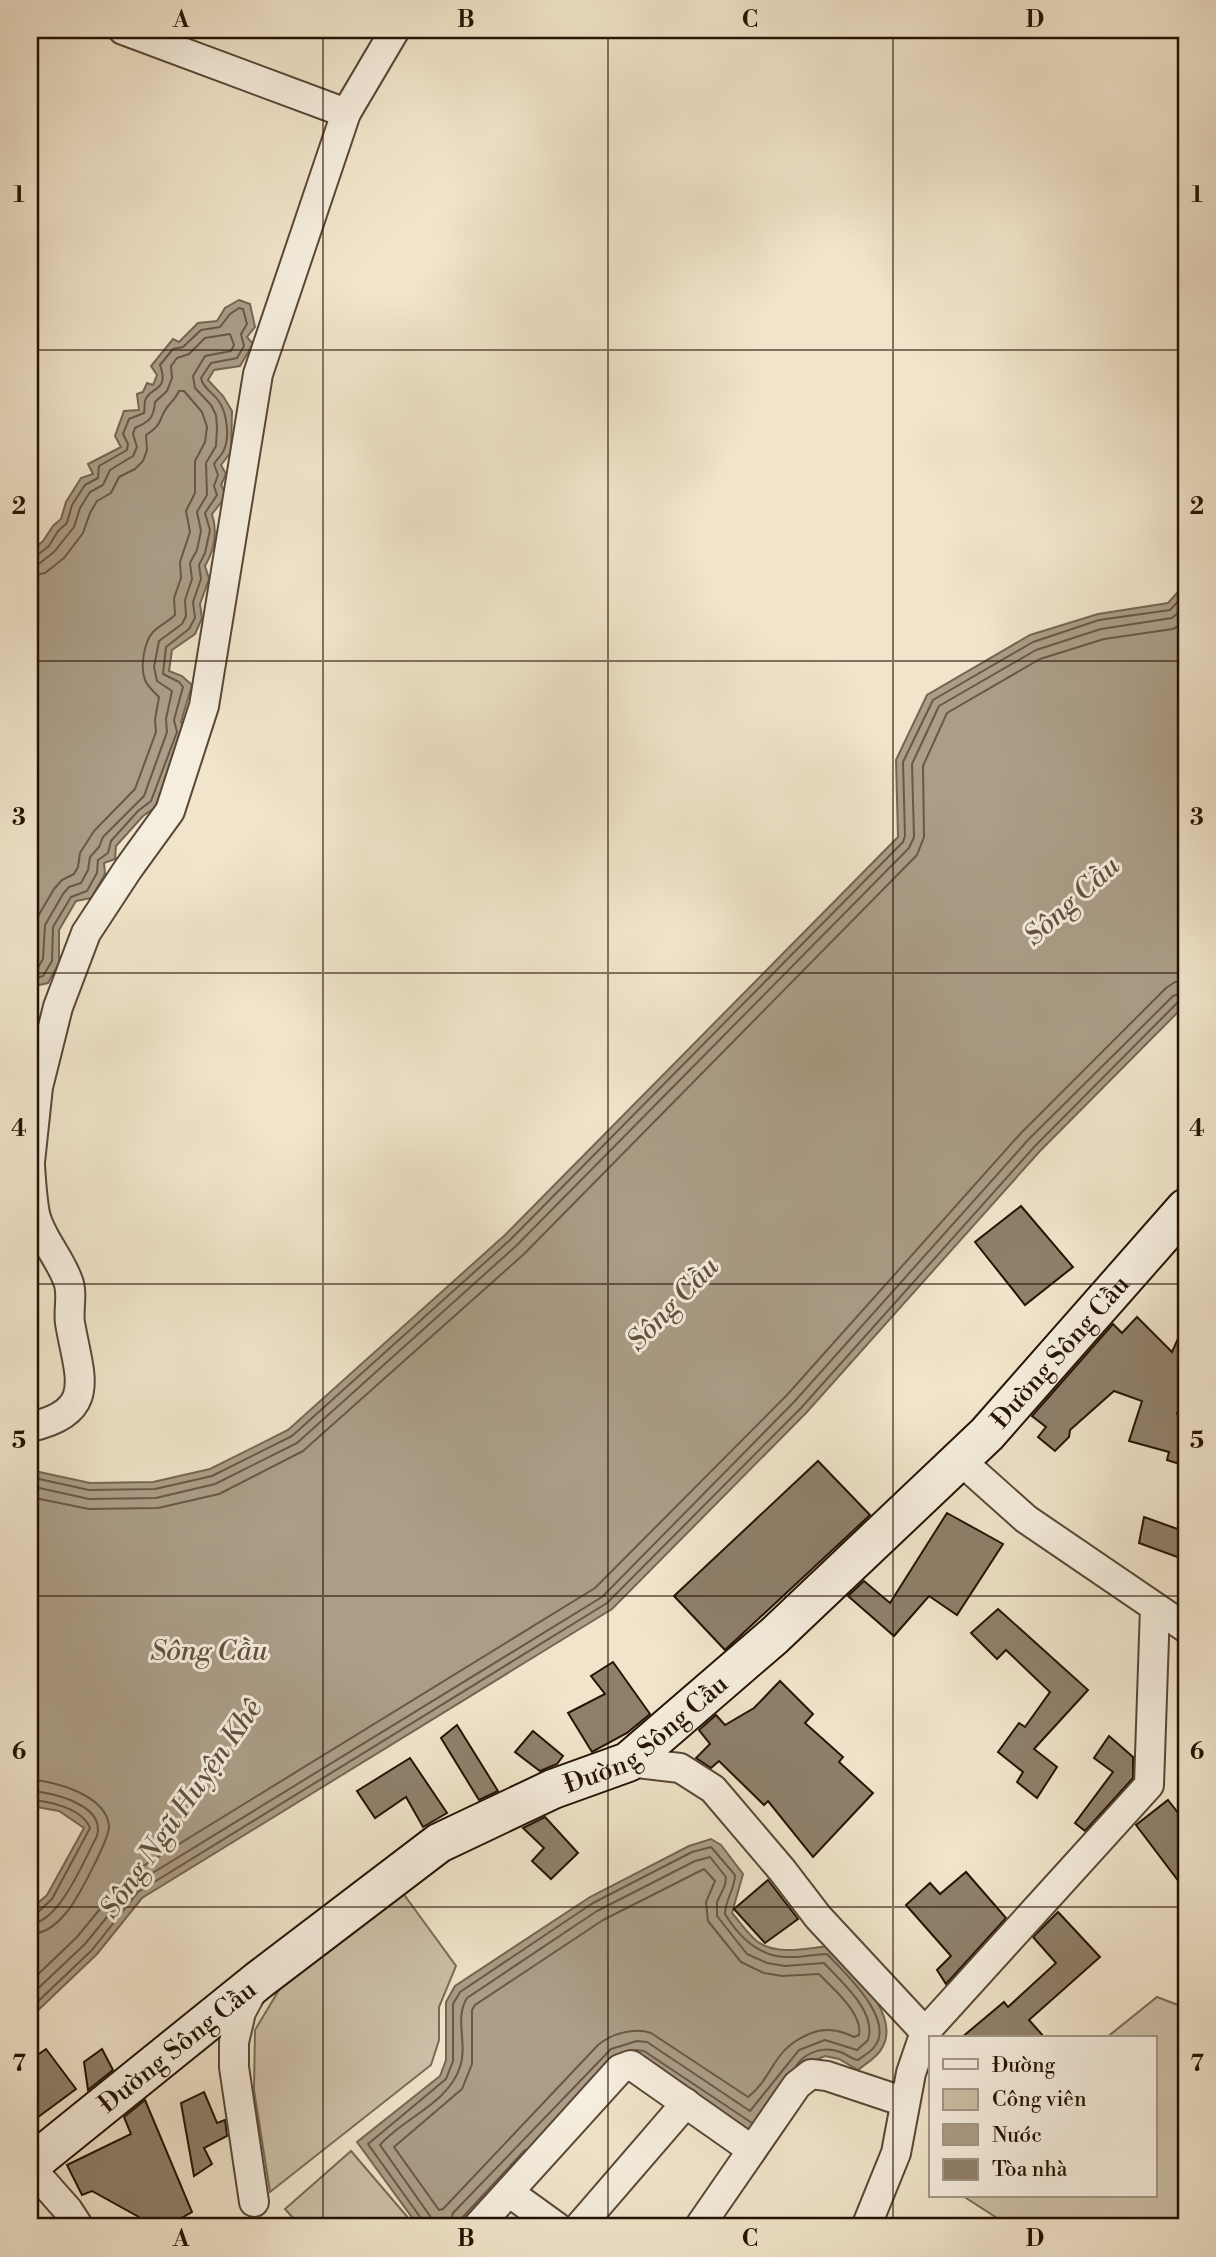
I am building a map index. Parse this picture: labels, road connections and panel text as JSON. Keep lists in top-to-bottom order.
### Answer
{
  "streets": {
    "main road": ["Đường Sông Cầu"]
  },
  "water": ["Sông Cầu", "Sông Ngũ Huyện Khê"],
  "legend": [
    "Đường",
    "Công viên",
    "Nước",
    "Tòa nhà"
  ],
  "grid": {
    "columns": [
      "A",
      "B",
      "C",
      "D"
    ],
    "rows": [
      "1",
      "2",
      "3",
      "4",
      "5",
      "6",
      "7"
    ]
  }
}
